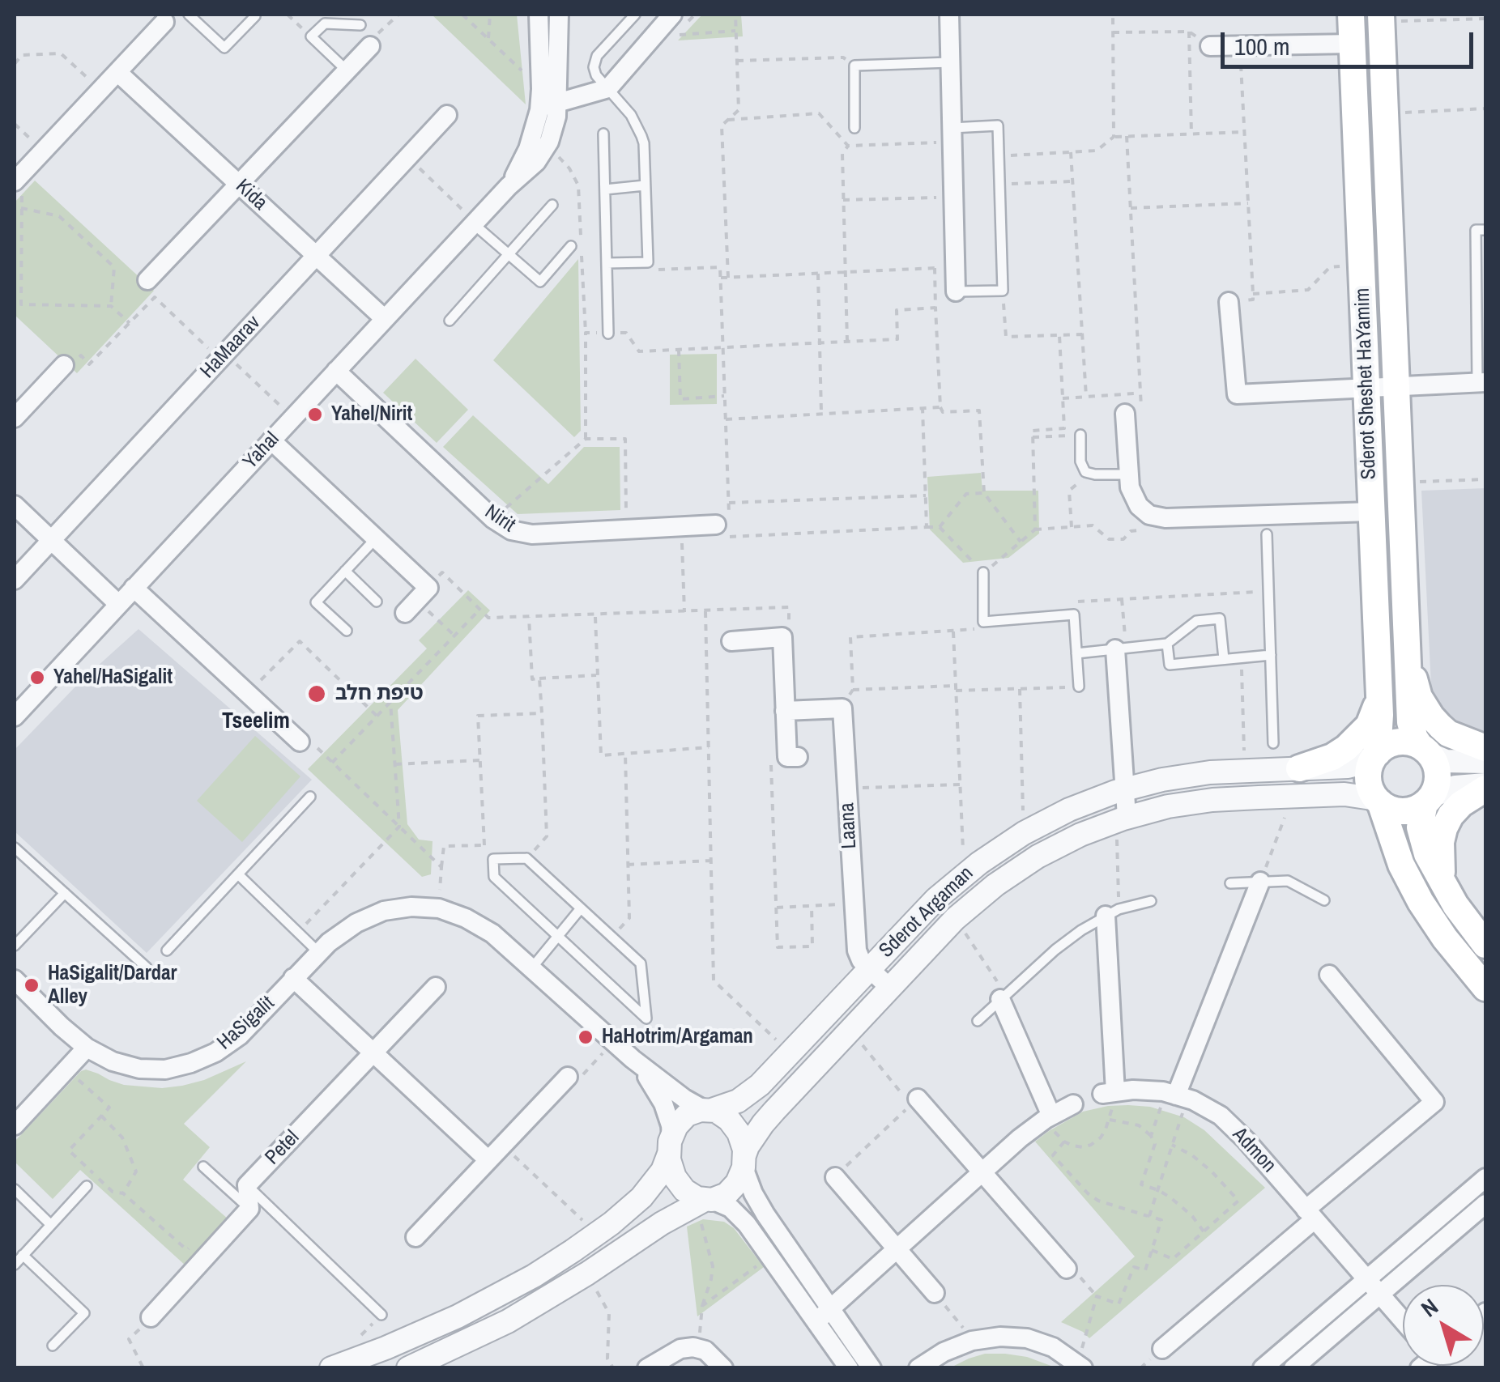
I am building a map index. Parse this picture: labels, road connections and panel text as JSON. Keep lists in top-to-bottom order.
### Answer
{
  "streets": {
    "main road": ["Sderot Sheshet HaYamim"],
    "street": [
      "Kida",
      "HaMaarav",
      "Yahal",
      "Nirit",
      "Laana",
      "Sderot Argaman",
      "HaSigalit",
      "Petel",
      "Admon"
    ]
  },
  "crossings": [
    ["Kida", "HaMaarav"],
    ["Kida", "Yahal"],
    ["Sderot Sheshet HaYamim", "Sderot Argaman"],
    ["Yahal", "Nirit"],
    ["Laana", "Sderot Argaman"]
  ],
  "districts": ["Tseelim"],
  "places": [
    "Yahel/Nirit",
    "Yahel/HaSigalit",
    "טיפת חלב",
    "HaSigalit/Dardar Alley",
    "HaHotrim/Argaman"
  ],
  "scale_bar": "100 m",
  "north": "top left"
}
